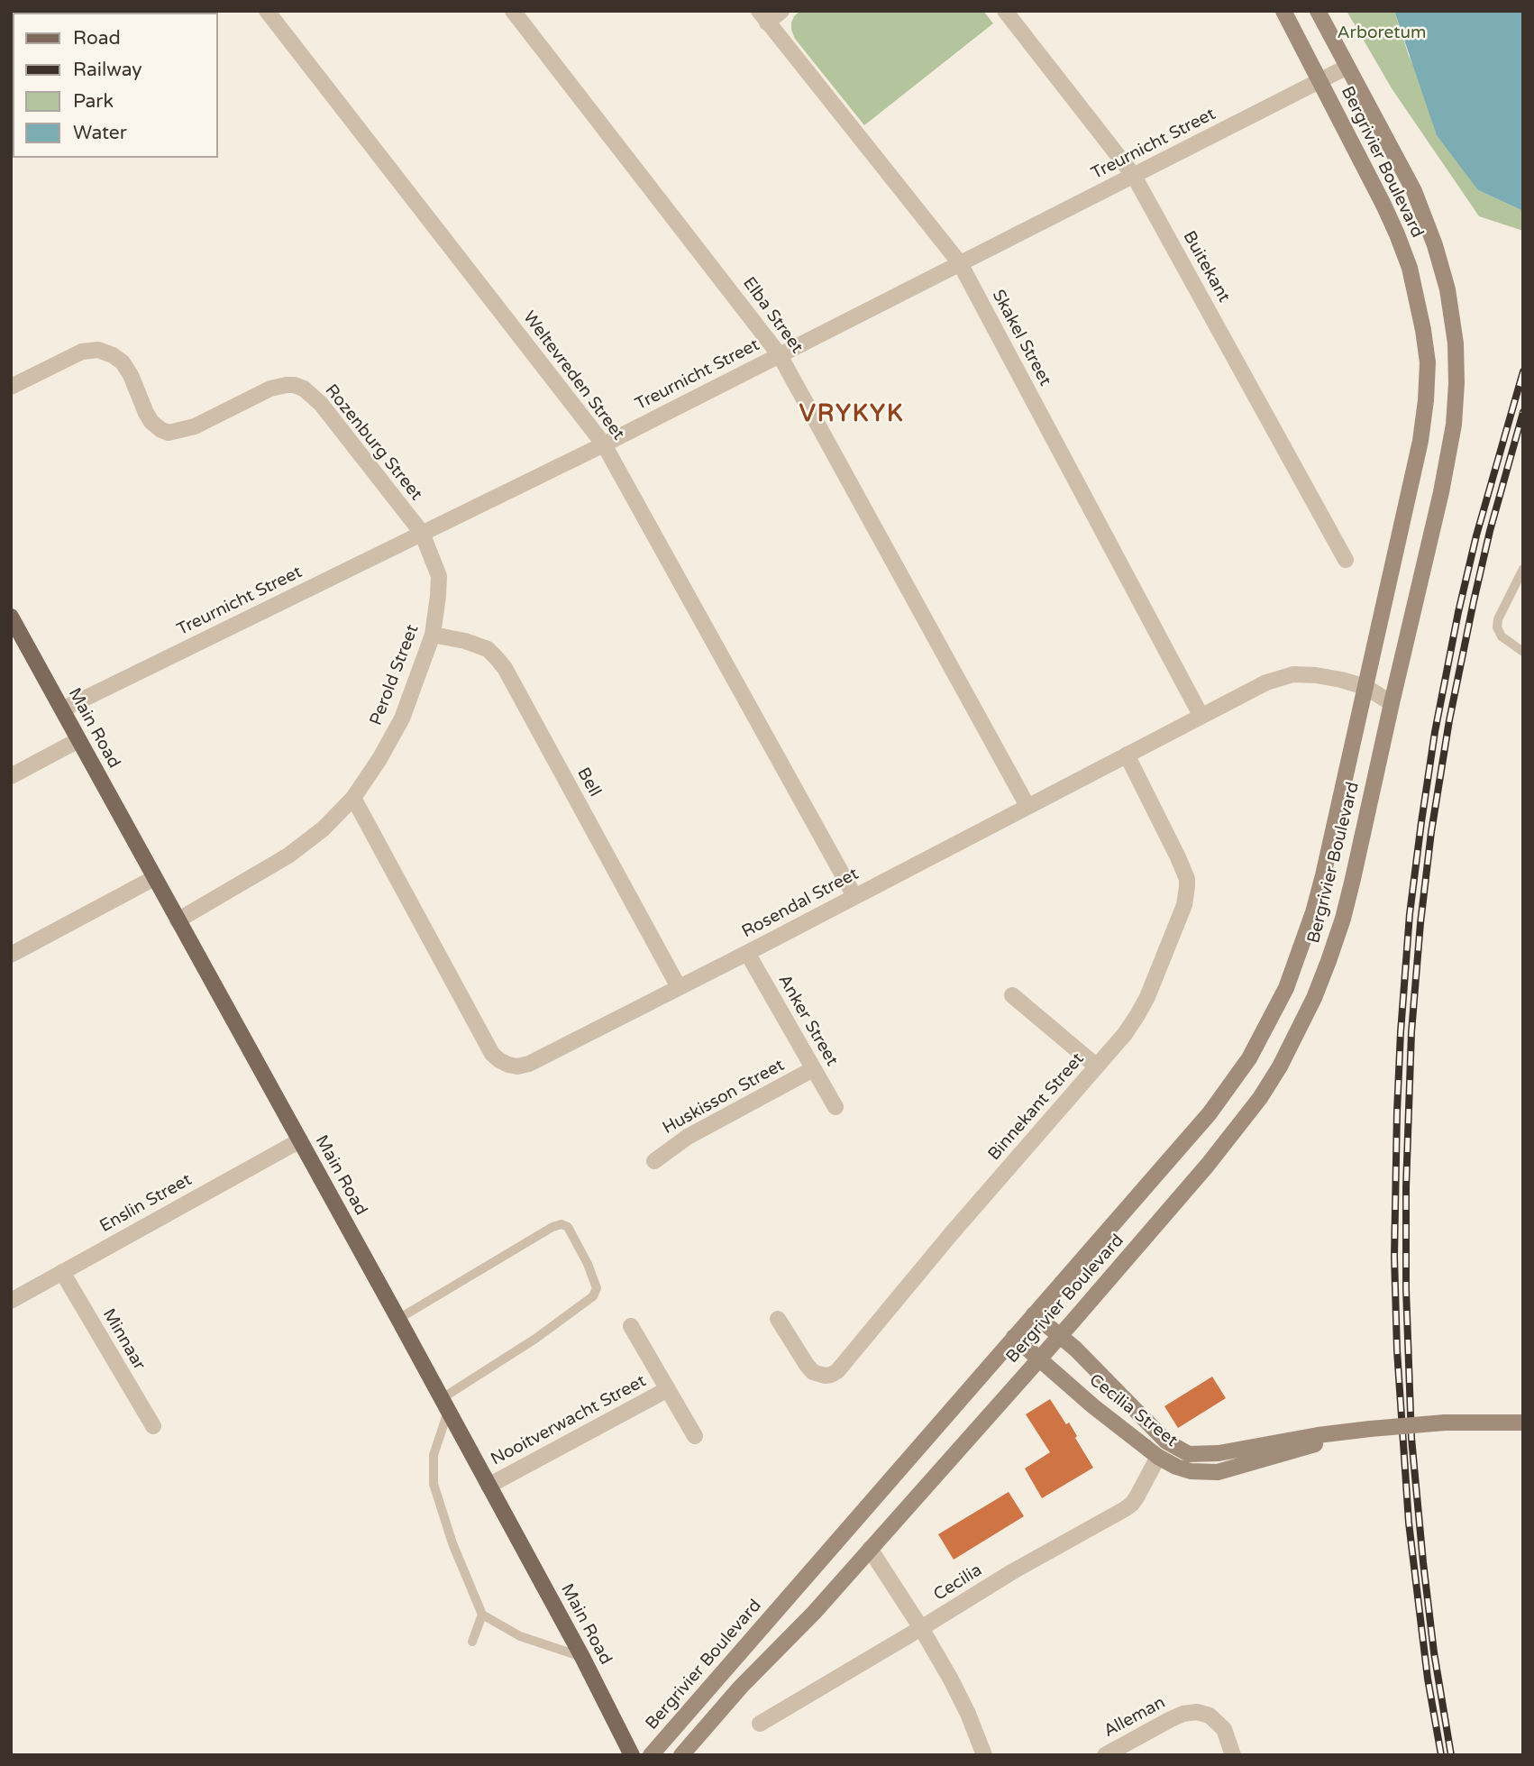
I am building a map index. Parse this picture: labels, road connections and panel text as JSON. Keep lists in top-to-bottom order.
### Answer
{
  "streets": {
    "main road": ["Main Road"],
    "street": [
      "Treurnicht Street",
      "Bergrivier Boulevard",
      "Buitekant",
      "Elba Street",
      "Skakel Street",
      "Weltevreden Street",
      "Rozenburg Street",
      "Perold Street",
      "Bell",
      "Rosendal Street",
      "Anker Street",
      "Huskisson Street",
      "Binnekant Street",
      "Enslin Street",
      "Minnaar",
      "Cecilia Street",
      "Nooitverwacht Street",
      "Cecilia",
      "Alleman"
    ]
  },
  "crossings": [
    ["Treurnicht Street", "Bergrivier Boulevard"],
    ["Treurnicht Street", "Buitekant"],
    ["Treurnicht Street", "Elba Street"],
    ["Treurnicht Street", "Skakel Street"],
    ["Treurnicht Street", "Weltevreden Street"],
    ["Treurnicht Street", "Rozenburg Street"],
    ["Treurnicht Street", "Perold Street"],
    ["Treurnicht Street", "Main Road"],
    ["Bergrivier Boulevard", "Rosendal Street"],
    ["Bergrivier Boulevard", "Cecilia Street"],
    ["Elba Street", "Rosendal Street"],
    ["Skakel Street", "Rosendal Street"],
    ["Weltevreden Street", "Rosendal Street"],
    ["Rozenburg Street", "Perold Street"],
    ["Perold Street", "Main Road"],
    ["Perold Street", "Bell"],
    ["Perold Street", "Rosendal Street"],
    ["Main Road", "Enslin Street"],
    ["Main Road", "Nooitverwacht Street"],
    ["Bell", "Rosendal Street"],
    ["Rosendal Street", "Anker Street"],
    ["Rosendal Street", "Binnekant Street"],
    ["Anker Street", "Huskisson Street"],
    ["Enslin Street", "Minnaar"],
    ["Cecilia Street", "Cecilia"]
  ],
  "districts": ["VRYKYK"],
  "parks": ["Arboretum"],
  "legend": [
    "Road",
    "Railway",
    "Park",
    "Water"
  ]
}
